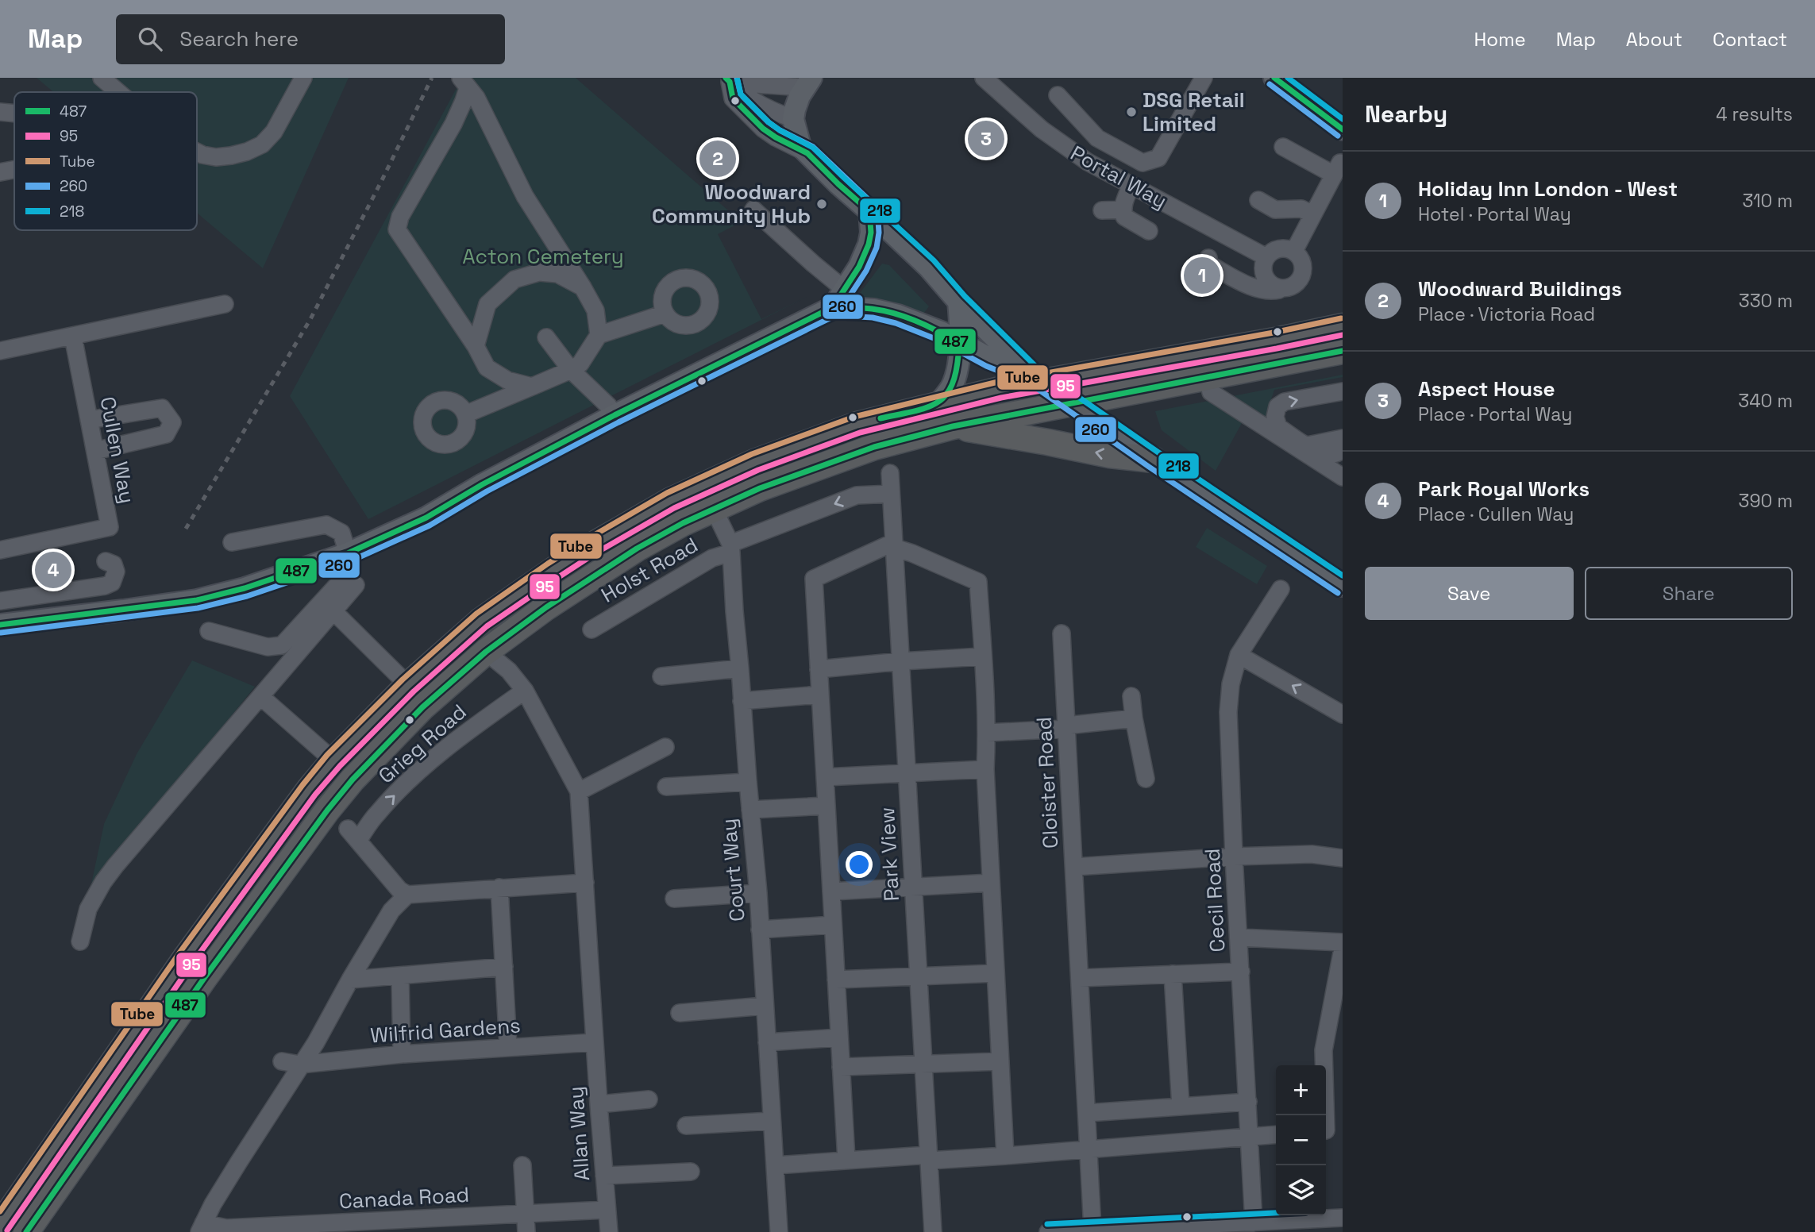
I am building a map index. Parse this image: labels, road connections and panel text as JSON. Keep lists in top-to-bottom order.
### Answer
{
  "streets": {
    "street": [
      "Portal Way",
      "Cullen Way",
      "Holst Road",
      "Grieg Road",
      "Cloister Road",
      "Park View",
      "Court Way",
      "Cecil Road",
      "Wilfrid Gardens",
      "Allan Way",
      "Canada Road"
    ]
  },
  "crossings": [
    ["Holst Road", "Park View"],
    ["Holst Road", "Court Way"],
    ["Grieg Road", "Allan Way"],
    ["Wilfrid Gardens", "Allan Way"],
    ["Allan Way", "Canada Road"]
  ],
  "one_way": ["Holst Road"],
  "parks": ["Acton Cemetery"],
  "places": ["DSG Retail Limited", "Woodward Community Hub"],
  "lines": [
    "transit line 487",
    "transit line 260",
    "transit line 218",
    "transit line Tube",
    "transit line 95"
  ],
  "legend": [
    "487",
    "95",
    "Tube",
    "260",
    "218"
  ],
  "page": {
    "header": "Map",
    "search": "Search here",
    "nav": [
      "Home",
      "Map",
      "About",
      "Contact"
    ],
    "heading": ["Nearby", "4 results"],
    "pins": [
      "3",
      "2",
      "1",
      "4"
    ],
    "list": [
      {
        "mark": "1",
        "name": "Holiday Inn London - West",
        "note": "Hotel · Portal Way",
        "value": "310 m"
      },
      {
        "mark": "2",
        "name": "Woodward Buildings",
        "note": "Place · Victoria Road",
        "value": "330 m"
      },
      {
        "mark": "3",
        "name": "Aspect House",
        "note": "Place · Portal Way",
        "value": "340 m"
      },
      {
        "mark": "4",
        "name": "Park Royal Works",
        "note": "Place · Cullen Way",
        "value": "390 m"
      }
    ],
    "buttons": ["Save", "Share"],
    "map_buttons": ["+", "−"]
  }
}
